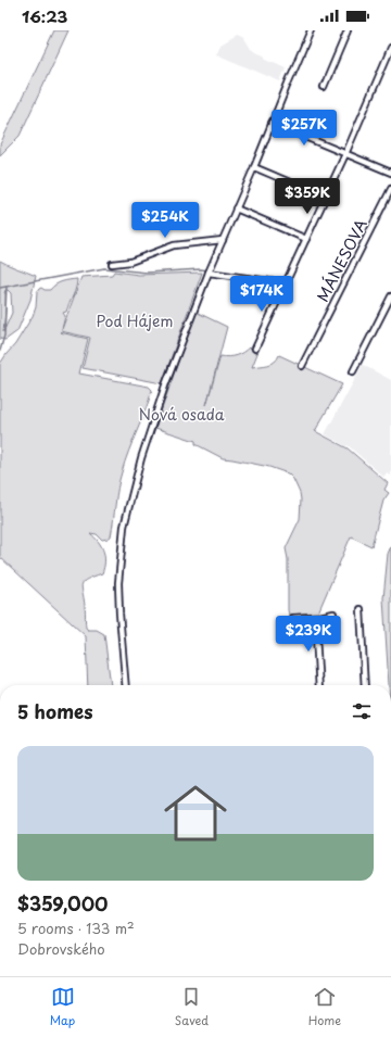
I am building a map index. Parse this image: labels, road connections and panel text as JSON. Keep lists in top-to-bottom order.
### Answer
{
  "streets": {
    "street": ["MÁNESOVA"]
  },
  "parks": ["Pod Hájem", "Nová osada"],
  "page": {
    "status": "16:23",
    "price": [
      "$257K",
      "$359K",
      "$254K",
      "$174K",
      "$239K"
    ],
    "heading": "5 homes",
    "list": [
      {
        "name": "$359,000",
        "note": "5 rooms · 133 m² · Dobrovského"
      }
    ],
    "tabs": ["Map", "Saved", "Home"]
  }
}
